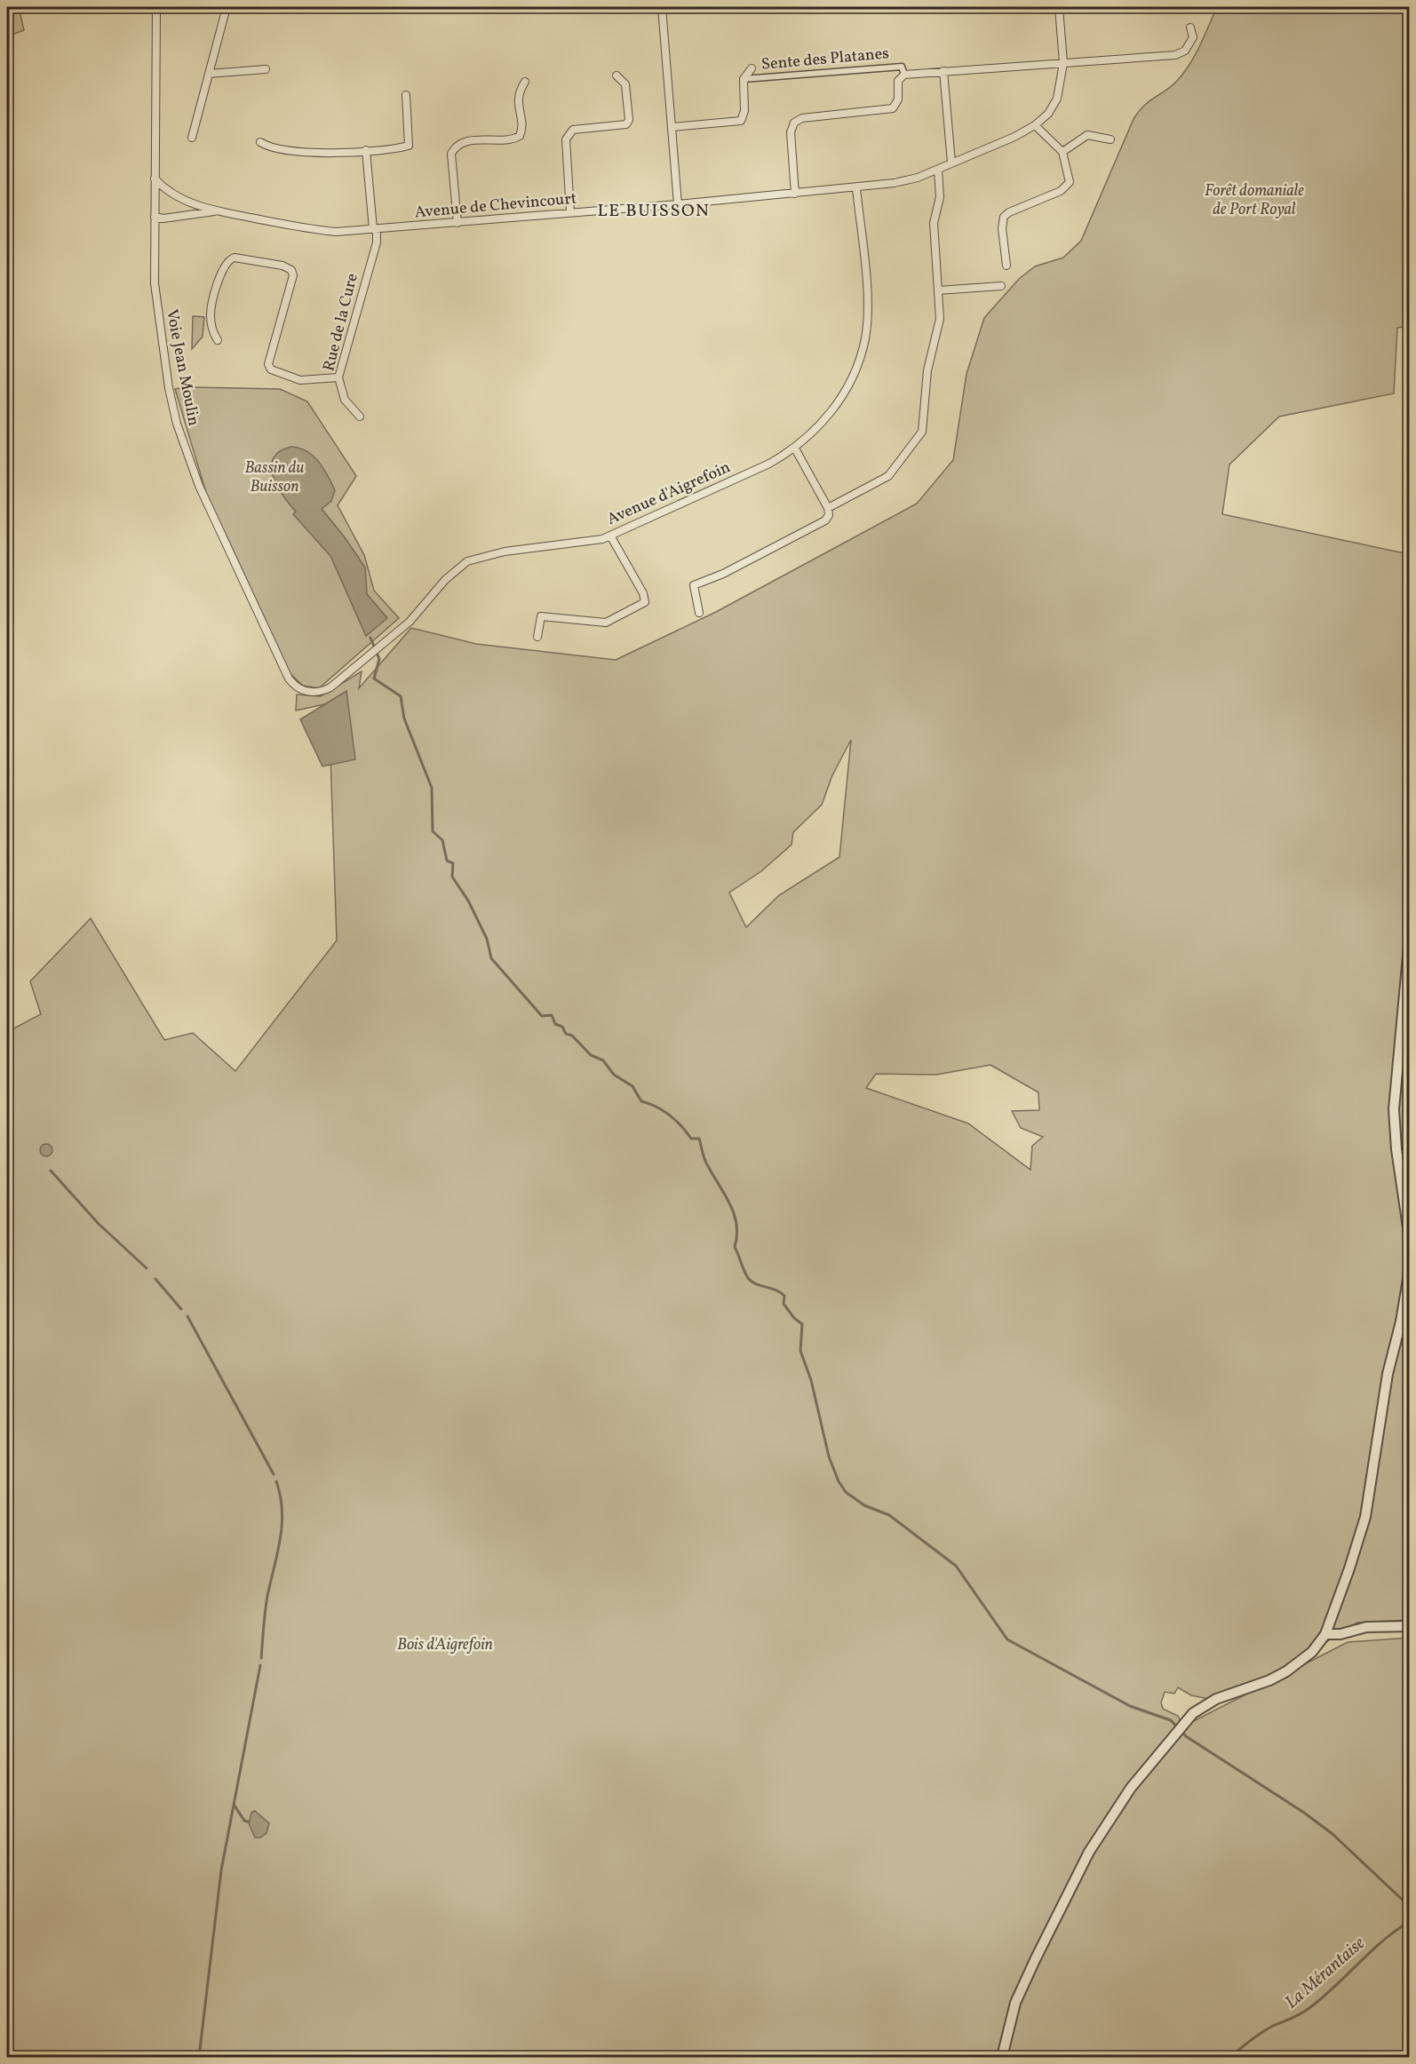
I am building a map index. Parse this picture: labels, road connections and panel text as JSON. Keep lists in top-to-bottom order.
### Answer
{
  "streets": {
    "street": [
      "Sente des Platanes",
      "Avenue de Chevincourt",
      "Rue de la Cure",
      "Voie Jean Moulin",
      "Avenue d'Aigrefoin"
    ]
  },
  "crossings": [
    ["Avenue de Chevincourt", "Rue de la Cure"],
    ["Avenue de Chevincourt", "Voie Jean Moulin"],
    ["Avenue de Chevincourt", "Avenue d'Aigrefoin"],
    ["Voie Jean Moulin", "Avenue d'Aigrefoin"]
  ],
  "districts": ["LE BUISSON"],
  "water": ["La Mérantaise"],
  "parks": ["Forêt domaniale de Port Royal", "Bassin du Buisson", "Bois d'Aigrefoin"]
}
